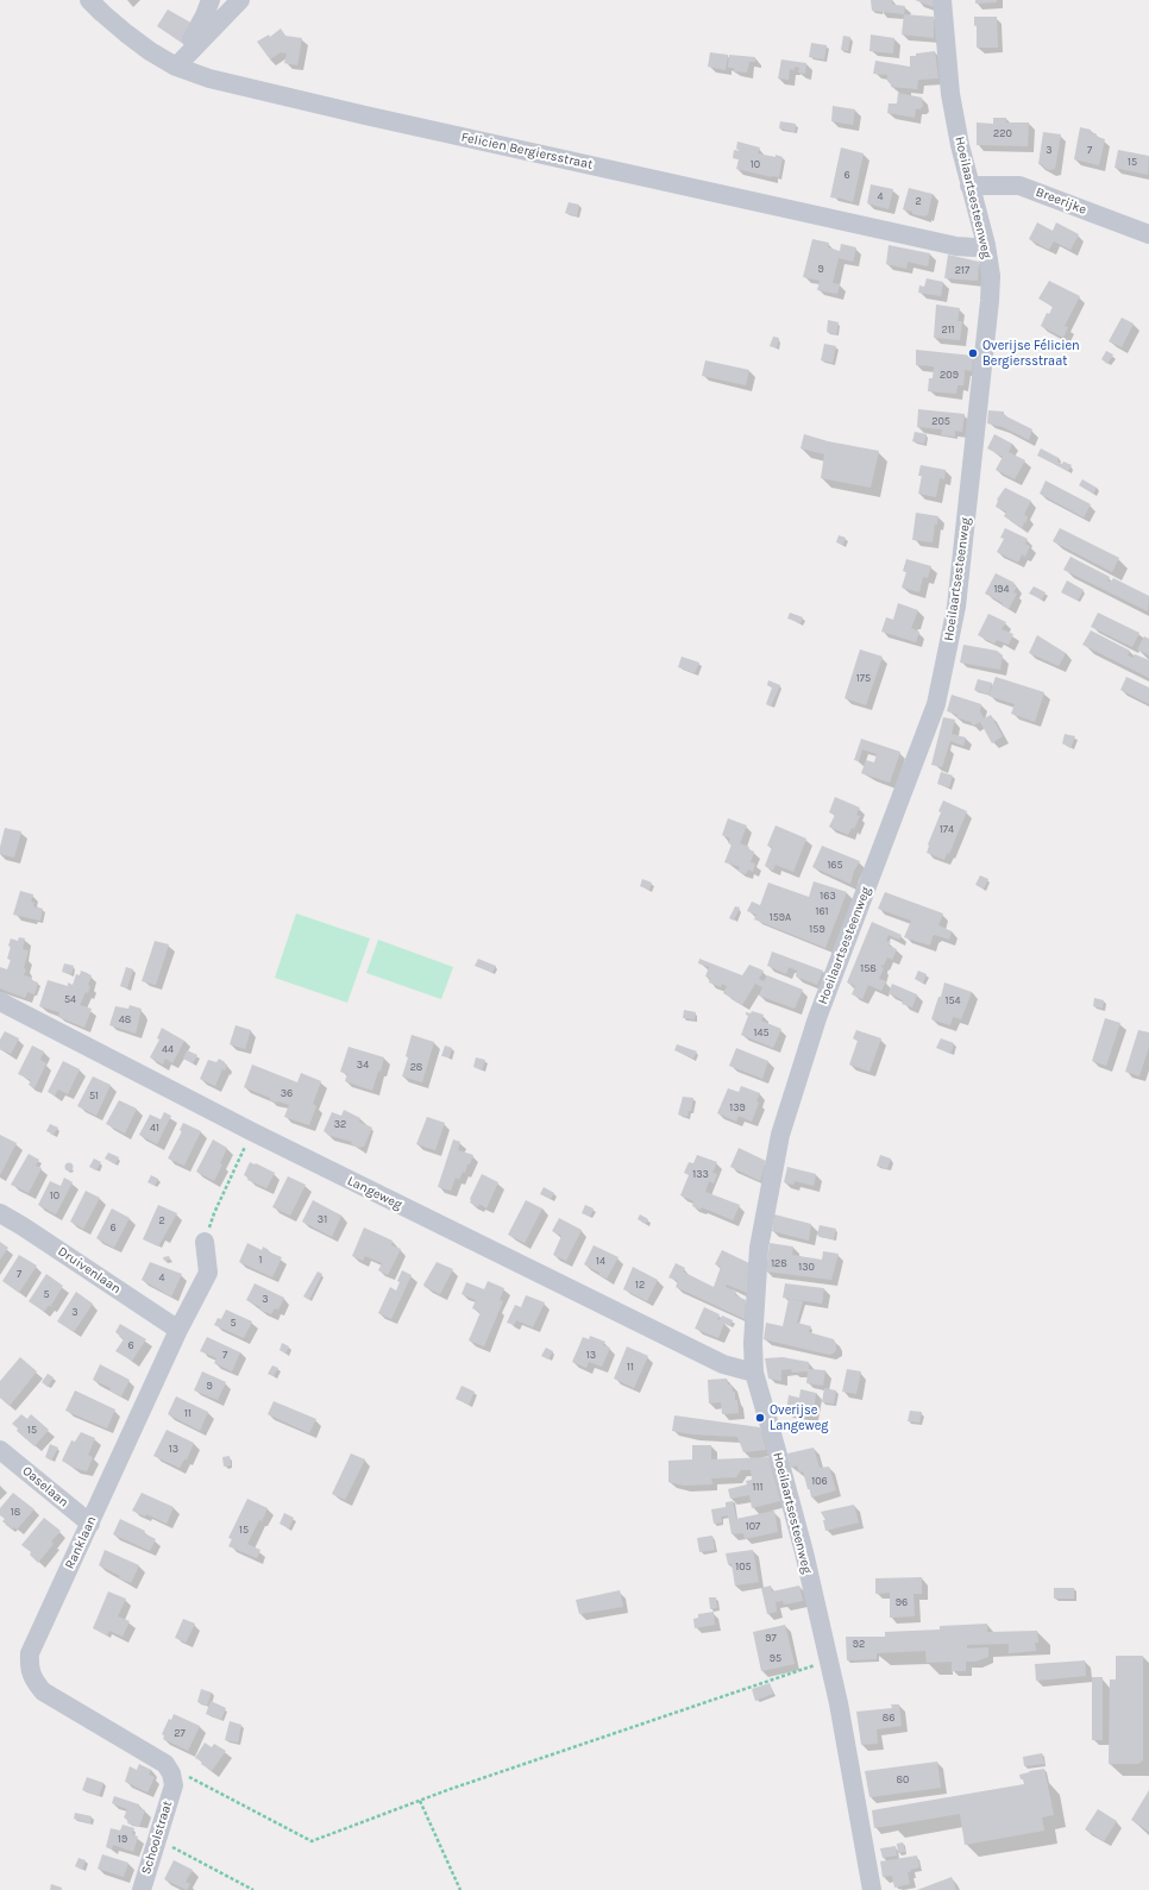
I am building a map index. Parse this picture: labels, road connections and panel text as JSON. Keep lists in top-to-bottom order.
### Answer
{
  "streets": {
    "street": [
      "Felicien Bergiersstraat",
      "Hoeilaartsesteenweg",
      "Breerijke",
      "Langeweg",
      "Druivenlaan",
      "Oaselaan",
      "Ranklaan",
      "Schoolstraat"
    ]
  },
  "crossings": [
    ["Felicien Bergiersstraat", "Hoeilaartsesteenweg"],
    ["Hoeilaartsesteenweg", "Breerijke"],
    ["Hoeilaartsesteenweg", "Langeweg"],
    ["Druivenlaan", "Ranklaan"],
    ["Oaselaan", "Ranklaan"],
    ["Ranklaan", "Schoolstraat"]
  ],
  "places": ["Overijse Félicien Bergiersstraat", "Overijse Langeweg"],
  "house_numbers": [
    "220",
    "3",
    "7",
    "15",
    "10",
    "6",
    "4",
    "2",
    "9",
    "217",
    "211",
    "209",
    "205",
    "194",
    "175",
    "174",
    "165",
    "163",
    "161",
    "159A",
    "159",
    "158",
    "54",
    "154",
    "48",
    "145",
    "44",
    "34",
    "28",
    "36",
    "51",
    "139",
    "32",
    "41",
    "133",
    "10",
    "31",
    "2",
    "6",
    "1",
    "14",
    "128",
    "130",
    "7",
    "4",
    "12",
    "5",
    "3",
    "3",
    "5",
    "6",
    "7",
    "13",
    "11",
    "9",
    "11",
    "15",
    "13",
    "106",
    "111",
    "18",
    "107",
    "15",
    "105",
    "96",
    "97",
    "92",
    "95",
    "86",
    "27",
    "80",
    "19"
  ]
}
